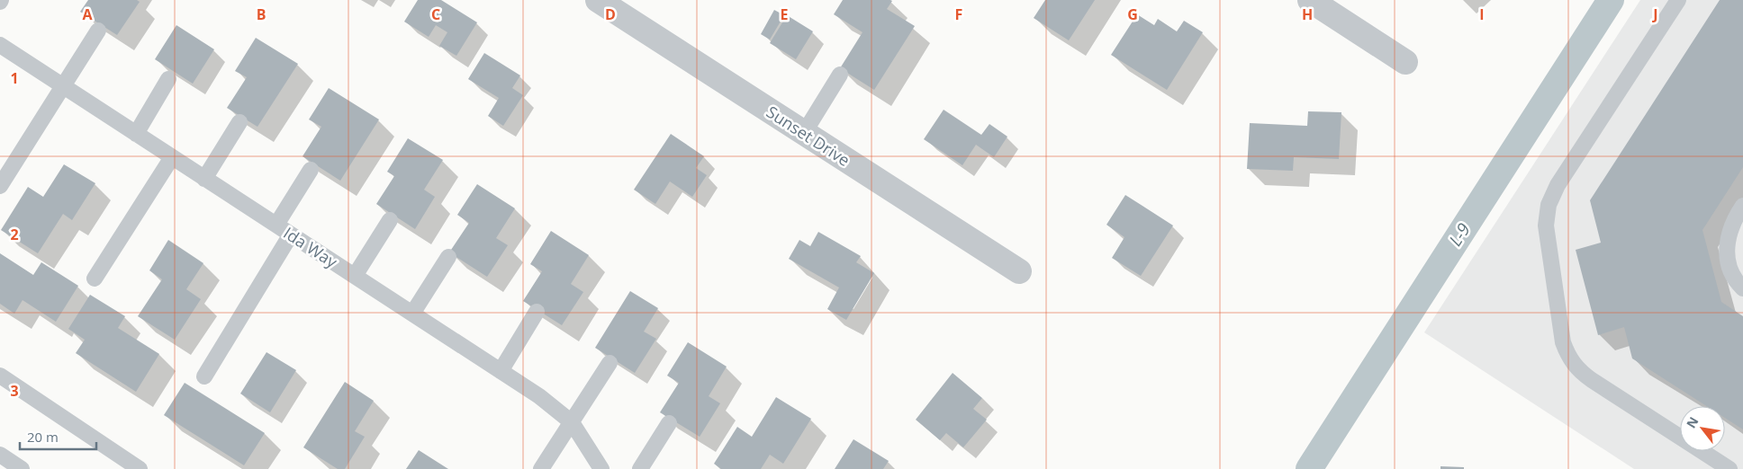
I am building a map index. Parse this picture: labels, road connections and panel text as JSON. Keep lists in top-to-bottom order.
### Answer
{
  "streets": {
    "street": ["Sunset Drive"],
    "lane": ["Ida Way"]
  },
  "water": ["L-9"],
  "scale_bar": "20 m",
  "north": "top left",
  "grid": {
    "columns": [
      "A",
      "B",
      "C",
      "D",
      "E",
      "F",
      "G",
      "H",
      "I",
      "J"
    ],
    "rows": ["1", "2", "3"]
  }
}
